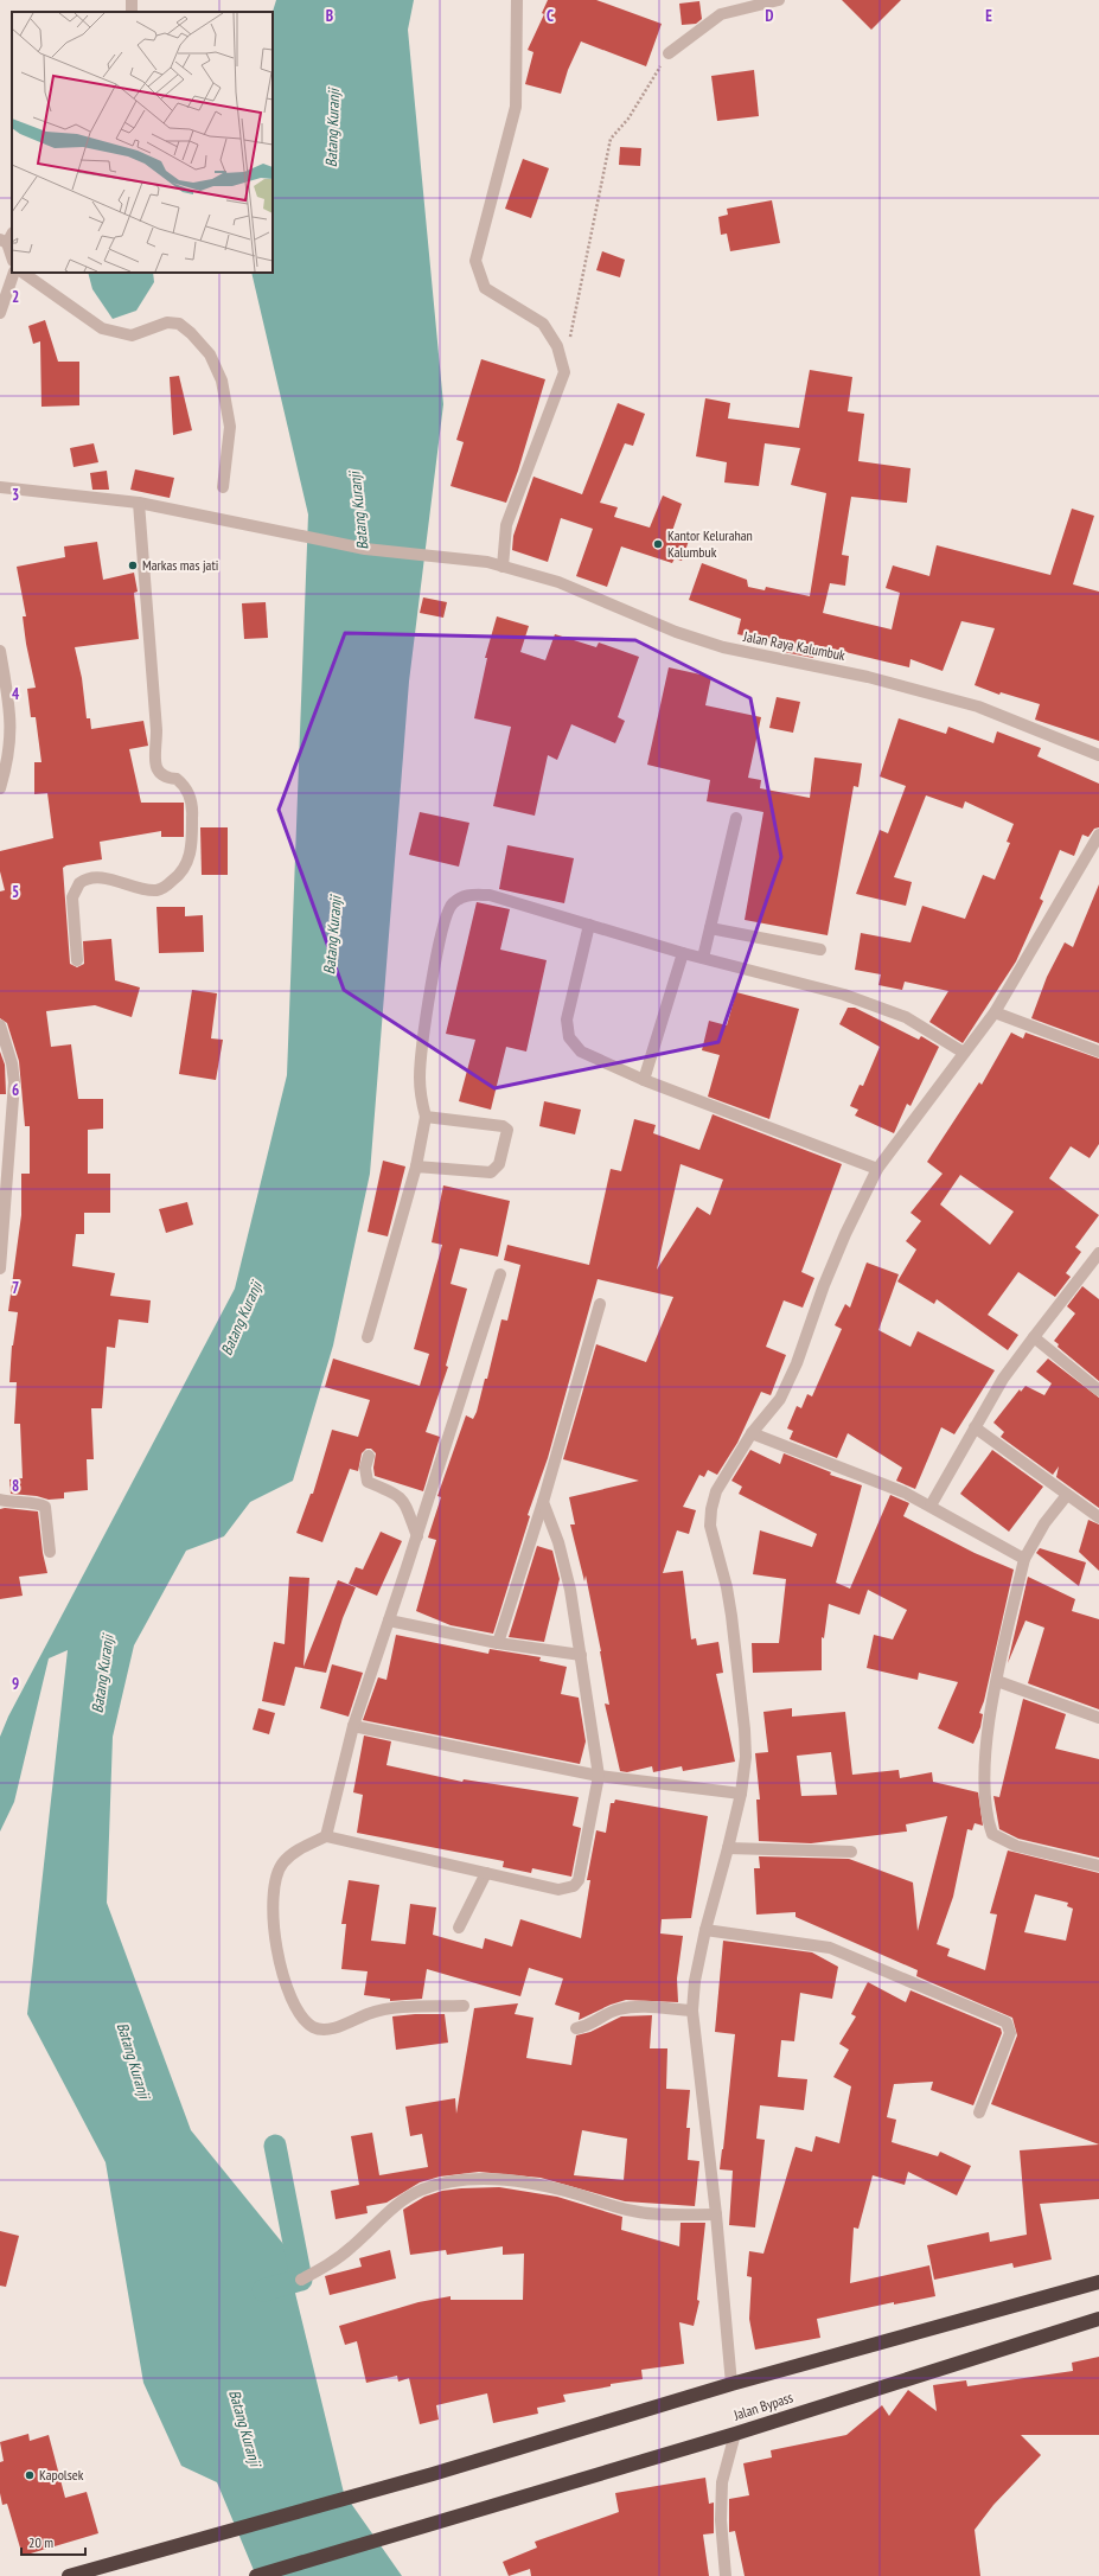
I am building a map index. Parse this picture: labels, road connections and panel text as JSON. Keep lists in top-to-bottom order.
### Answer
{
  "streets": {
    "highway": ["Jalan Bypass"],
    "street": ["Jalan Raya Kalumbuk"]
  },
  "water": ["Batang Kuranji"],
  "places": ["Kantor Kelurahan Kalumbuk", "Markas mas jati", "Kapolsek"],
  "scale_bar": "20 m",
  "grid": {
    "columns": [
      "B",
      "C",
      "D",
      "E"
    ],
    "rows": [
      "2",
      "3",
      "4",
      "5",
      "6",
      "7",
      "8",
      "9"
    ]
  }
}
